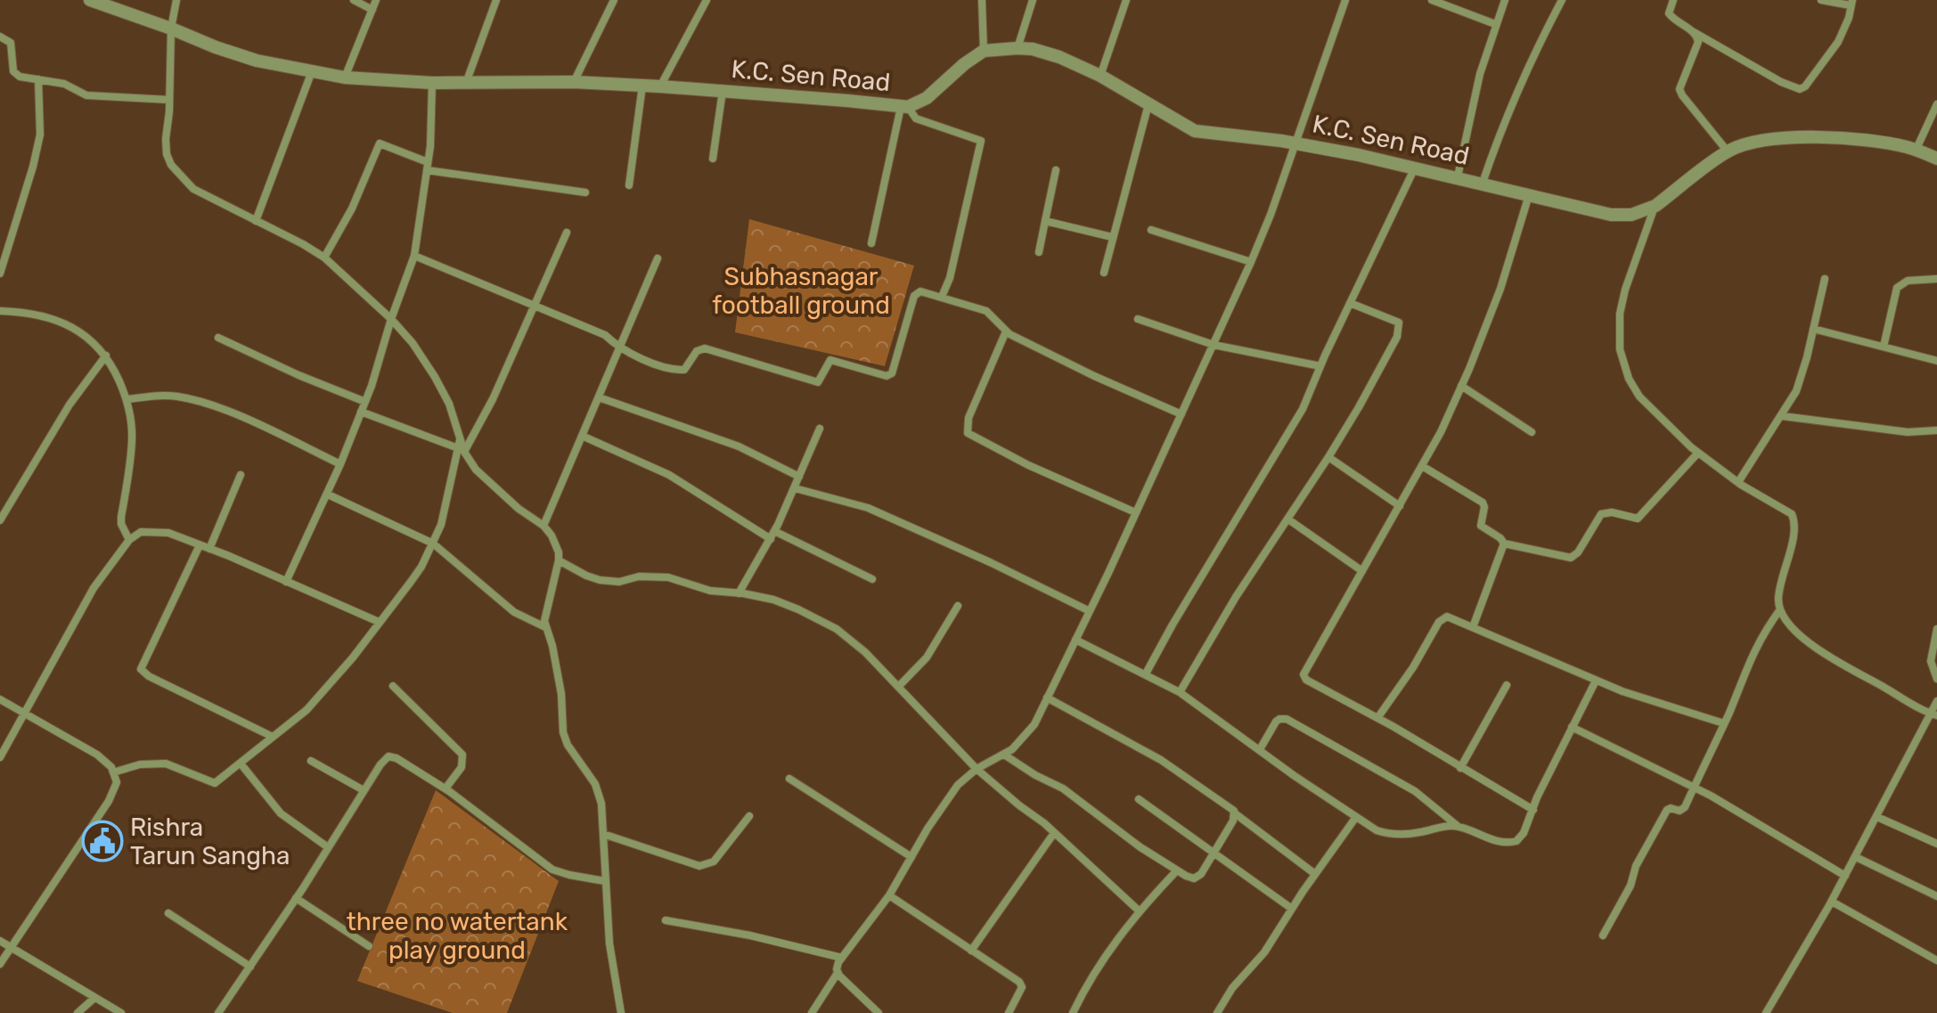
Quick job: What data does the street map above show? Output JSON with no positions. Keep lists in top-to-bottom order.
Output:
{
  "streets": {
    "street": ["K.C. Sen Road"]
  },
  "parks": ["Subhasnagar football ground", "three no watertank play ground"],
  "places": {
    "public building": ["Rishra Tarun Sangha"]
  }
}
